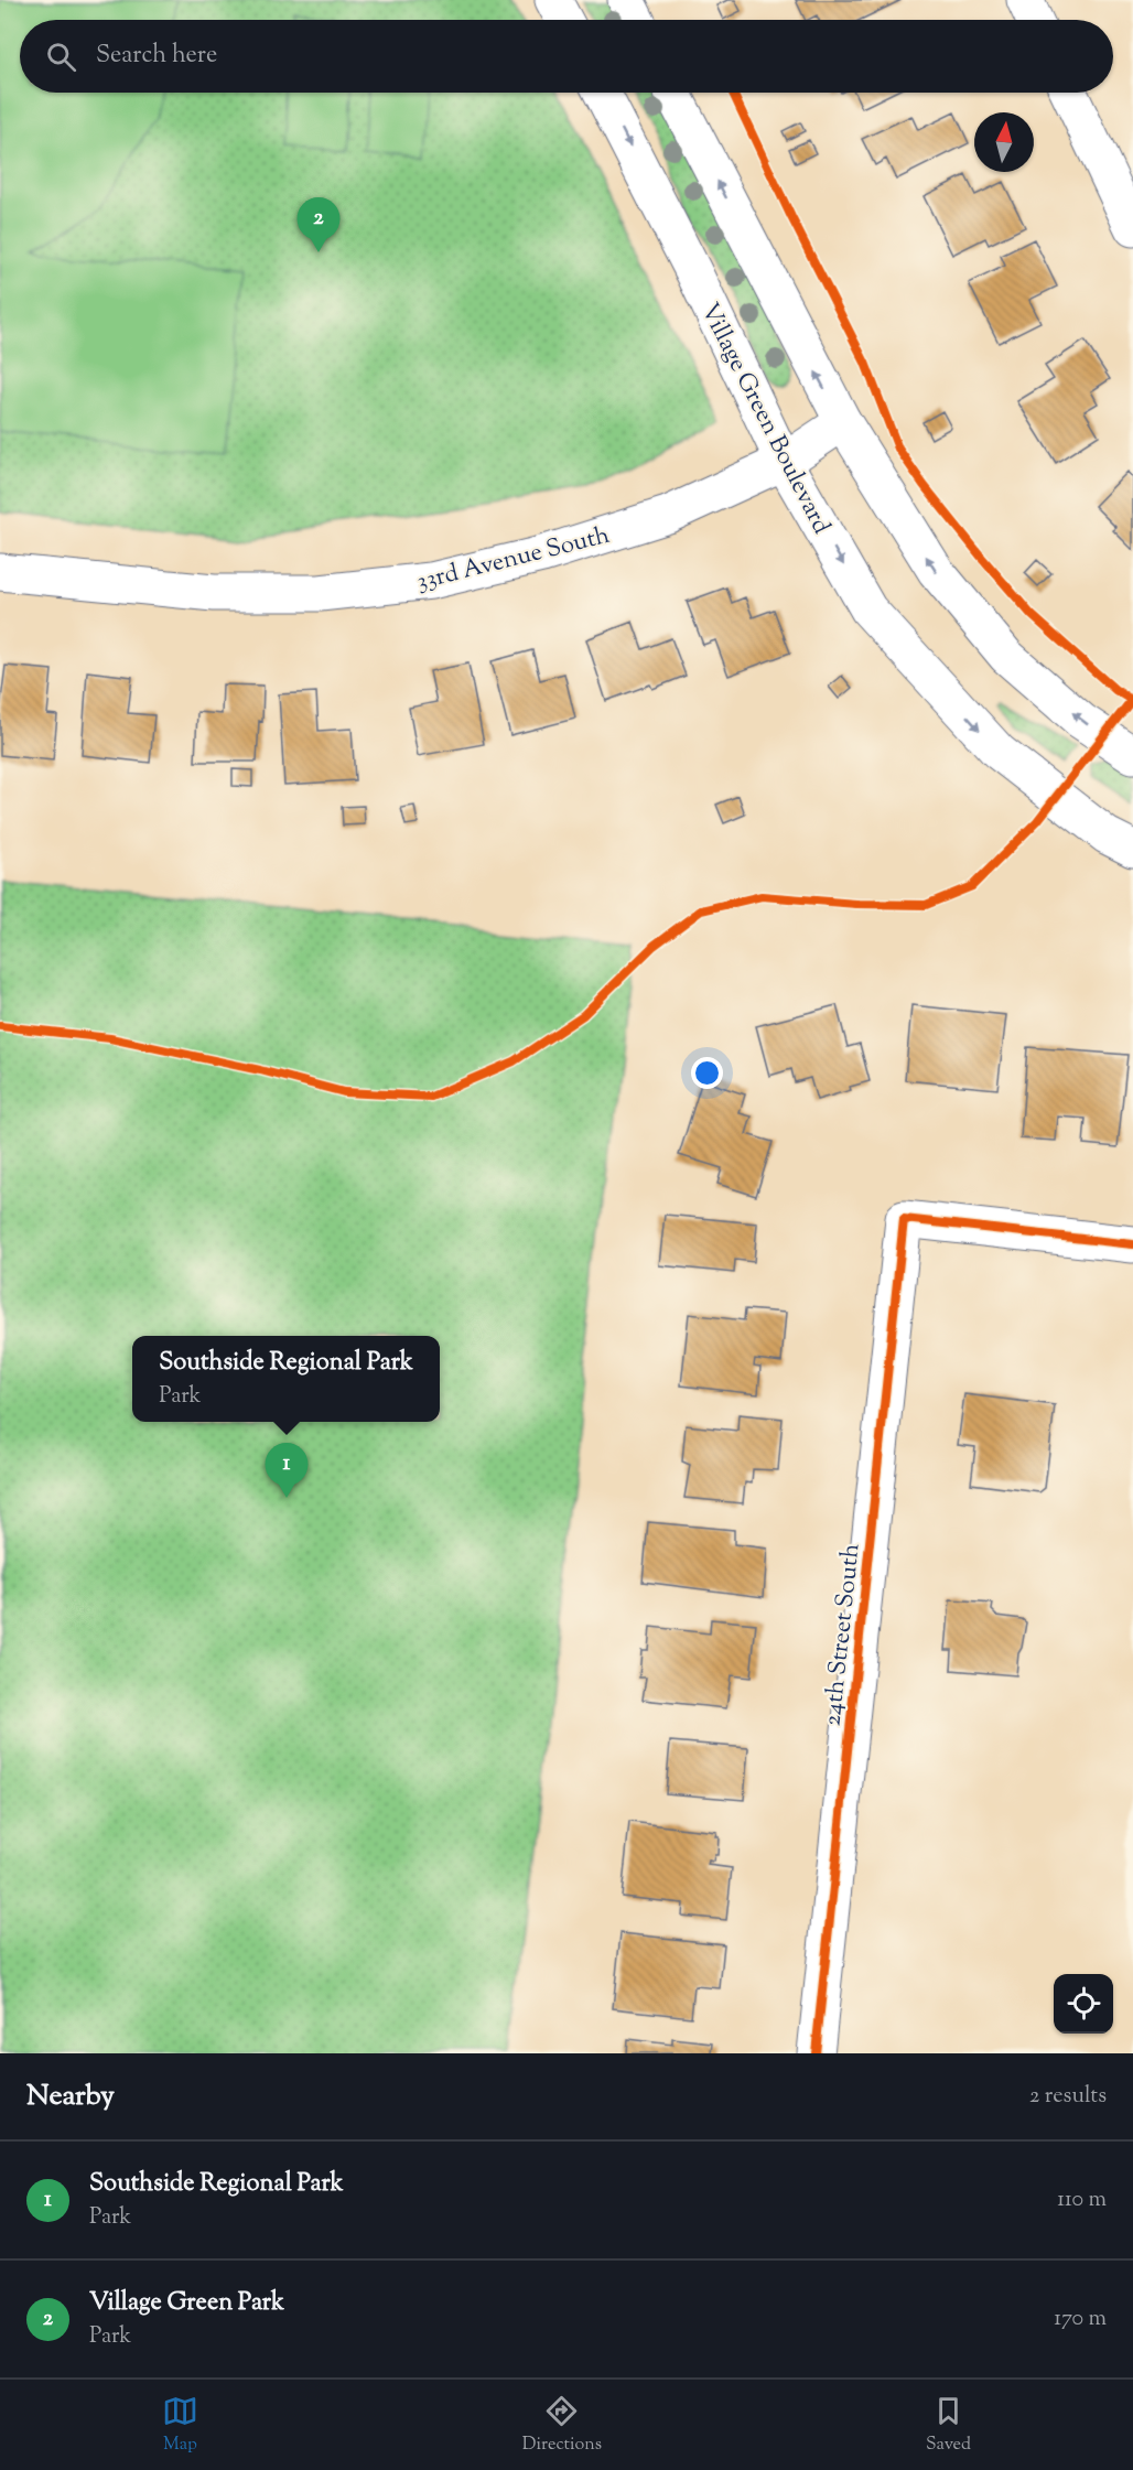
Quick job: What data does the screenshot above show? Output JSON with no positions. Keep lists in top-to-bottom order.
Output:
{
  "streets": {
    "street": ["Village Green Boulevard", "33rd Avenue South", "24th Street South"]
  },
  "crossings": [
    ["Village Green Boulevard", "33rd Avenue South"]
  ],
  "north": "top",
  "page": {
    "search": "Search here",
    "pins": ["2", "1"],
    "popup": ["Southside Regional Park", "Park"],
    "heading": ["Nearby", "2 results"],
    "list": [
      {
        "mark": "1",
        "name": "Southside Regional Park",
        "note": "Park",
        "value": "110 m"
      },
      {
        "mark": "2",
        "name": "Village Green Park",
        "note": "Park",
        "value": "170 m"
      }
    ],
    "nav": ["Map", "Directions", "Saved"]
  }
}
